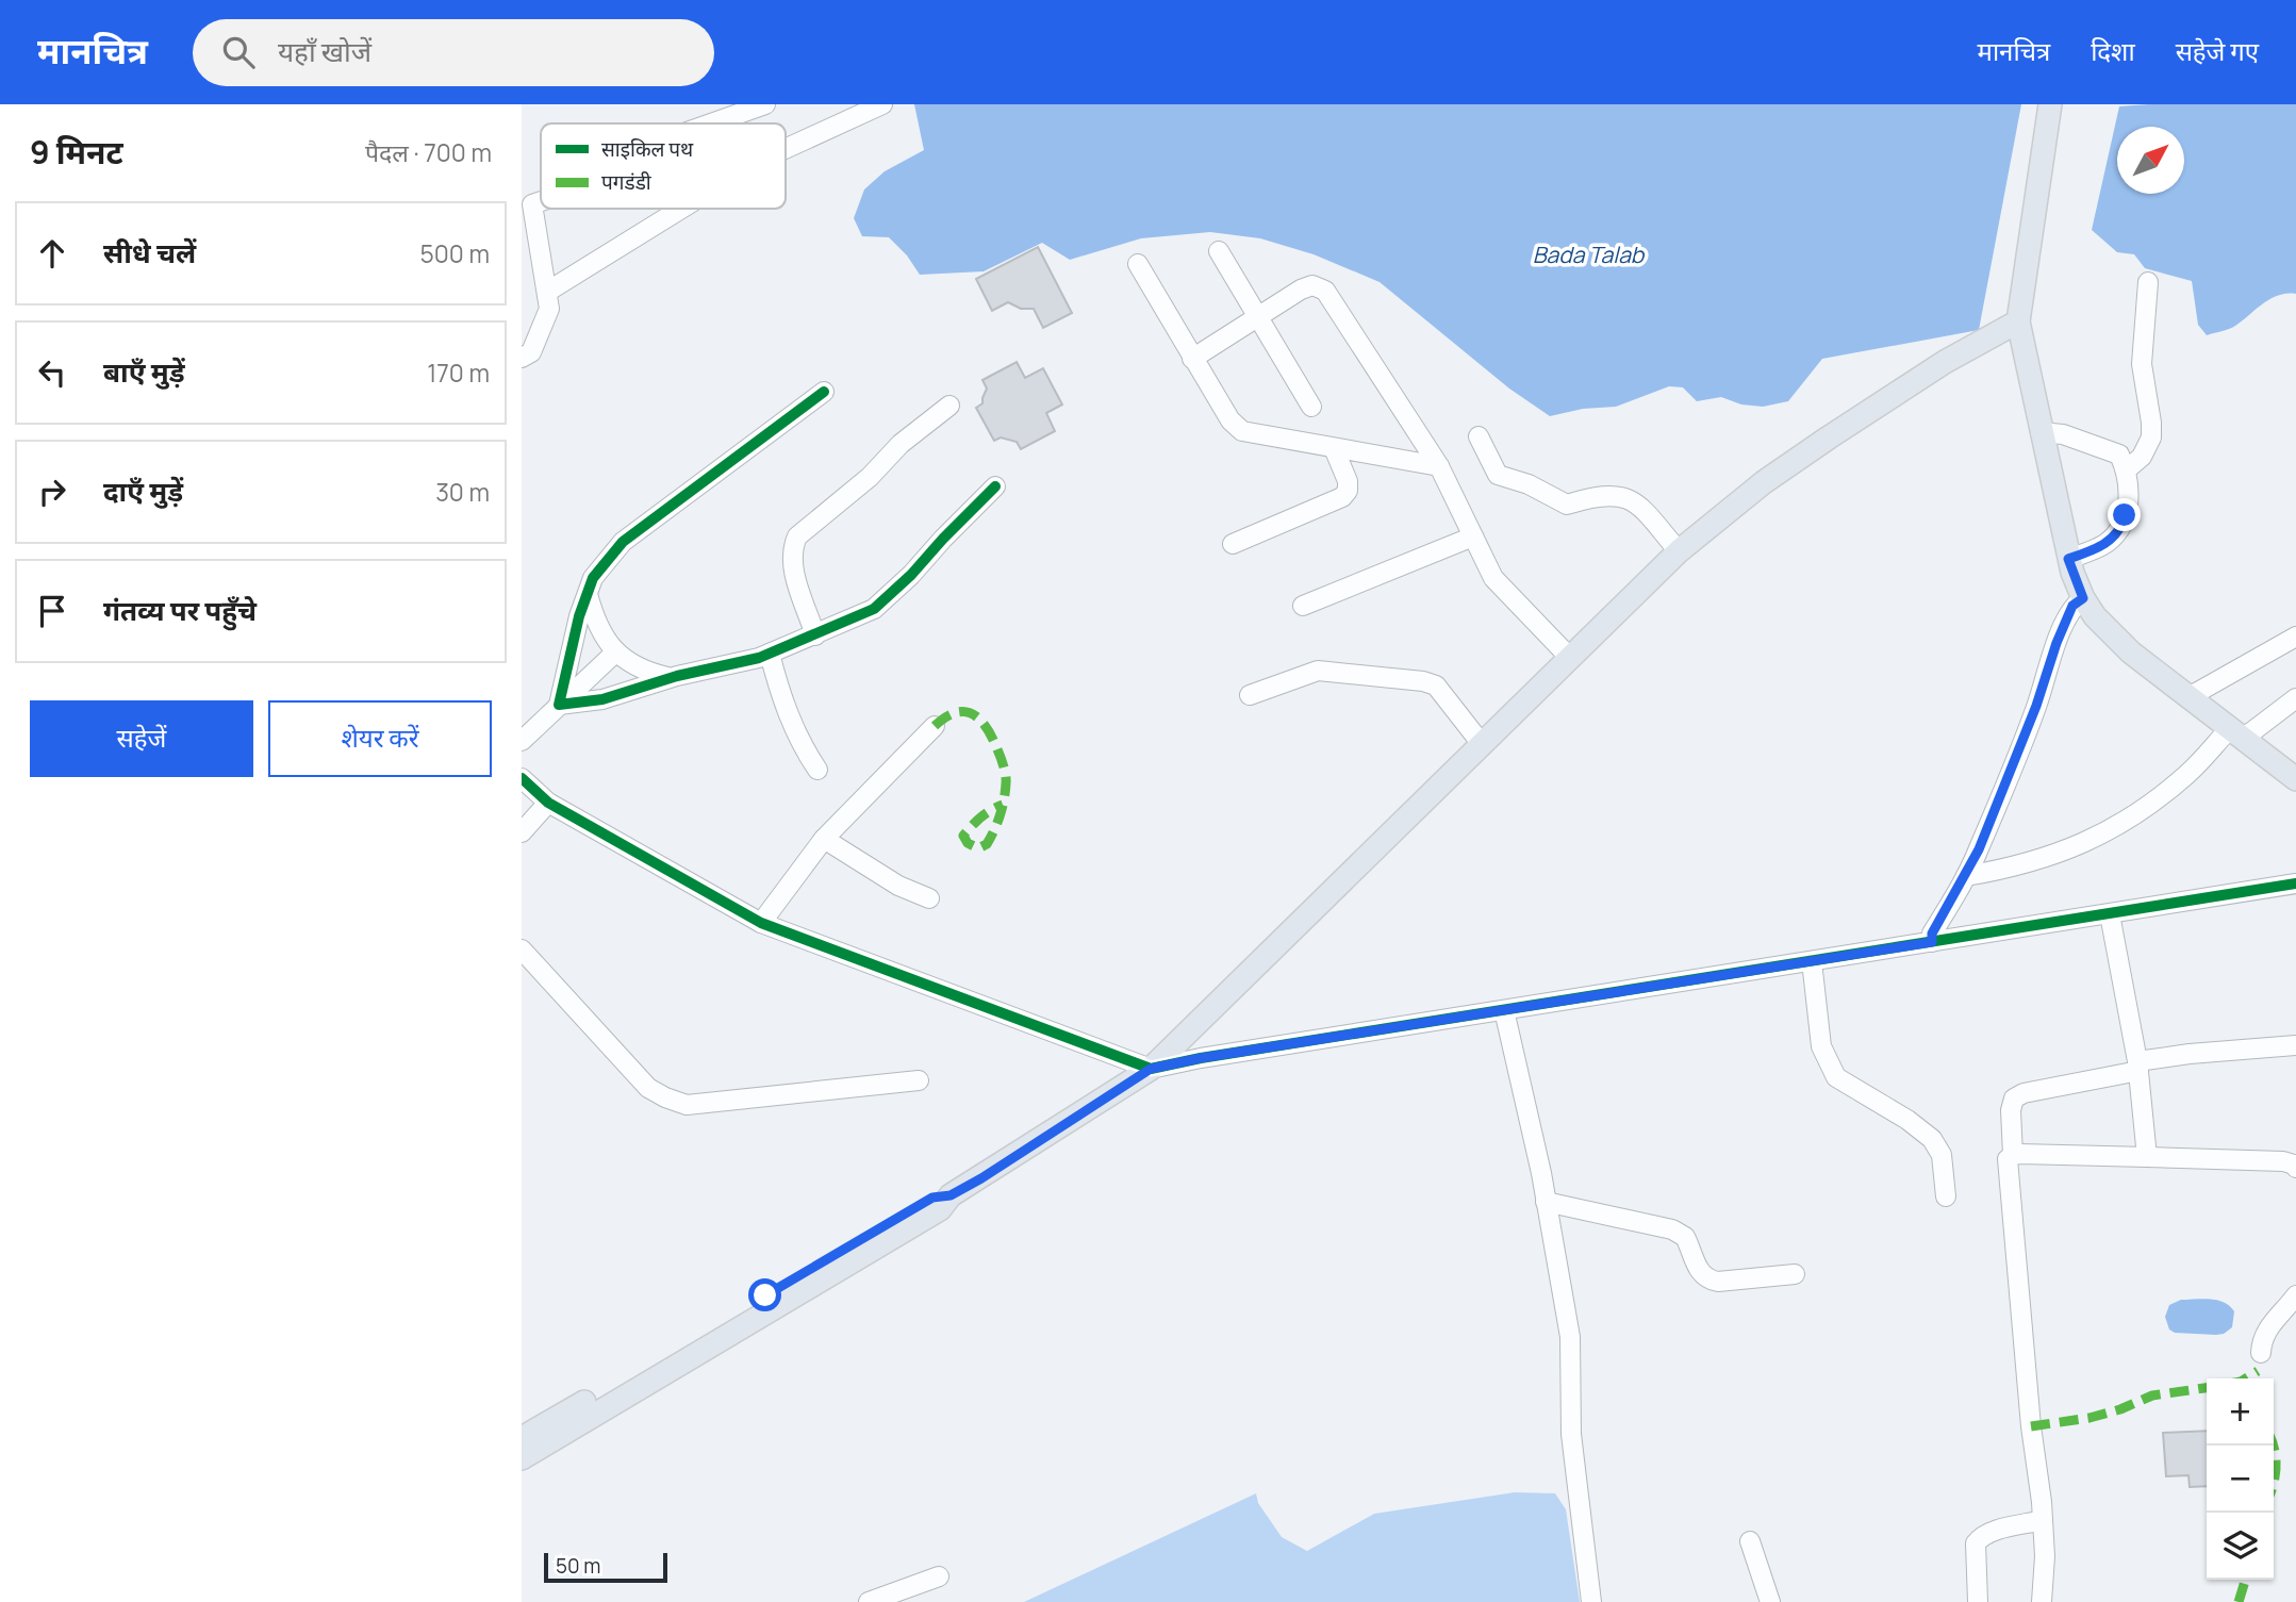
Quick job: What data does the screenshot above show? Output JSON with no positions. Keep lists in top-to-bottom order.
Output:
{
  "water": ["Bada Talab"],
  "legend": ["साइकिल पथ", "पगडंडी"],
  "scale_bar": "50 m",
  "north": "top right",
  "page": {
    "header": "मानचित्र",
    "search": "यहाँ खोजें",
    "nav": ["मानचित्र", "दिशा", "सहेजे गए"],
    "heading": ["9 मिनट", "पैदल · 700 m"],
    "list": [
      ["सीधे चलें", "500 m"],
      ["बाएँ मुड़ें", "170 m"],
      ["दाएँ मुड़ें", "30 m"],
      "गंतव्य पर पहुँचे"
    ],
    "buttons": ["सहेजें", "शेयर करें"],
    "map_buttons": ["+", "−"],
    "scale": "50 m"
  }
}
